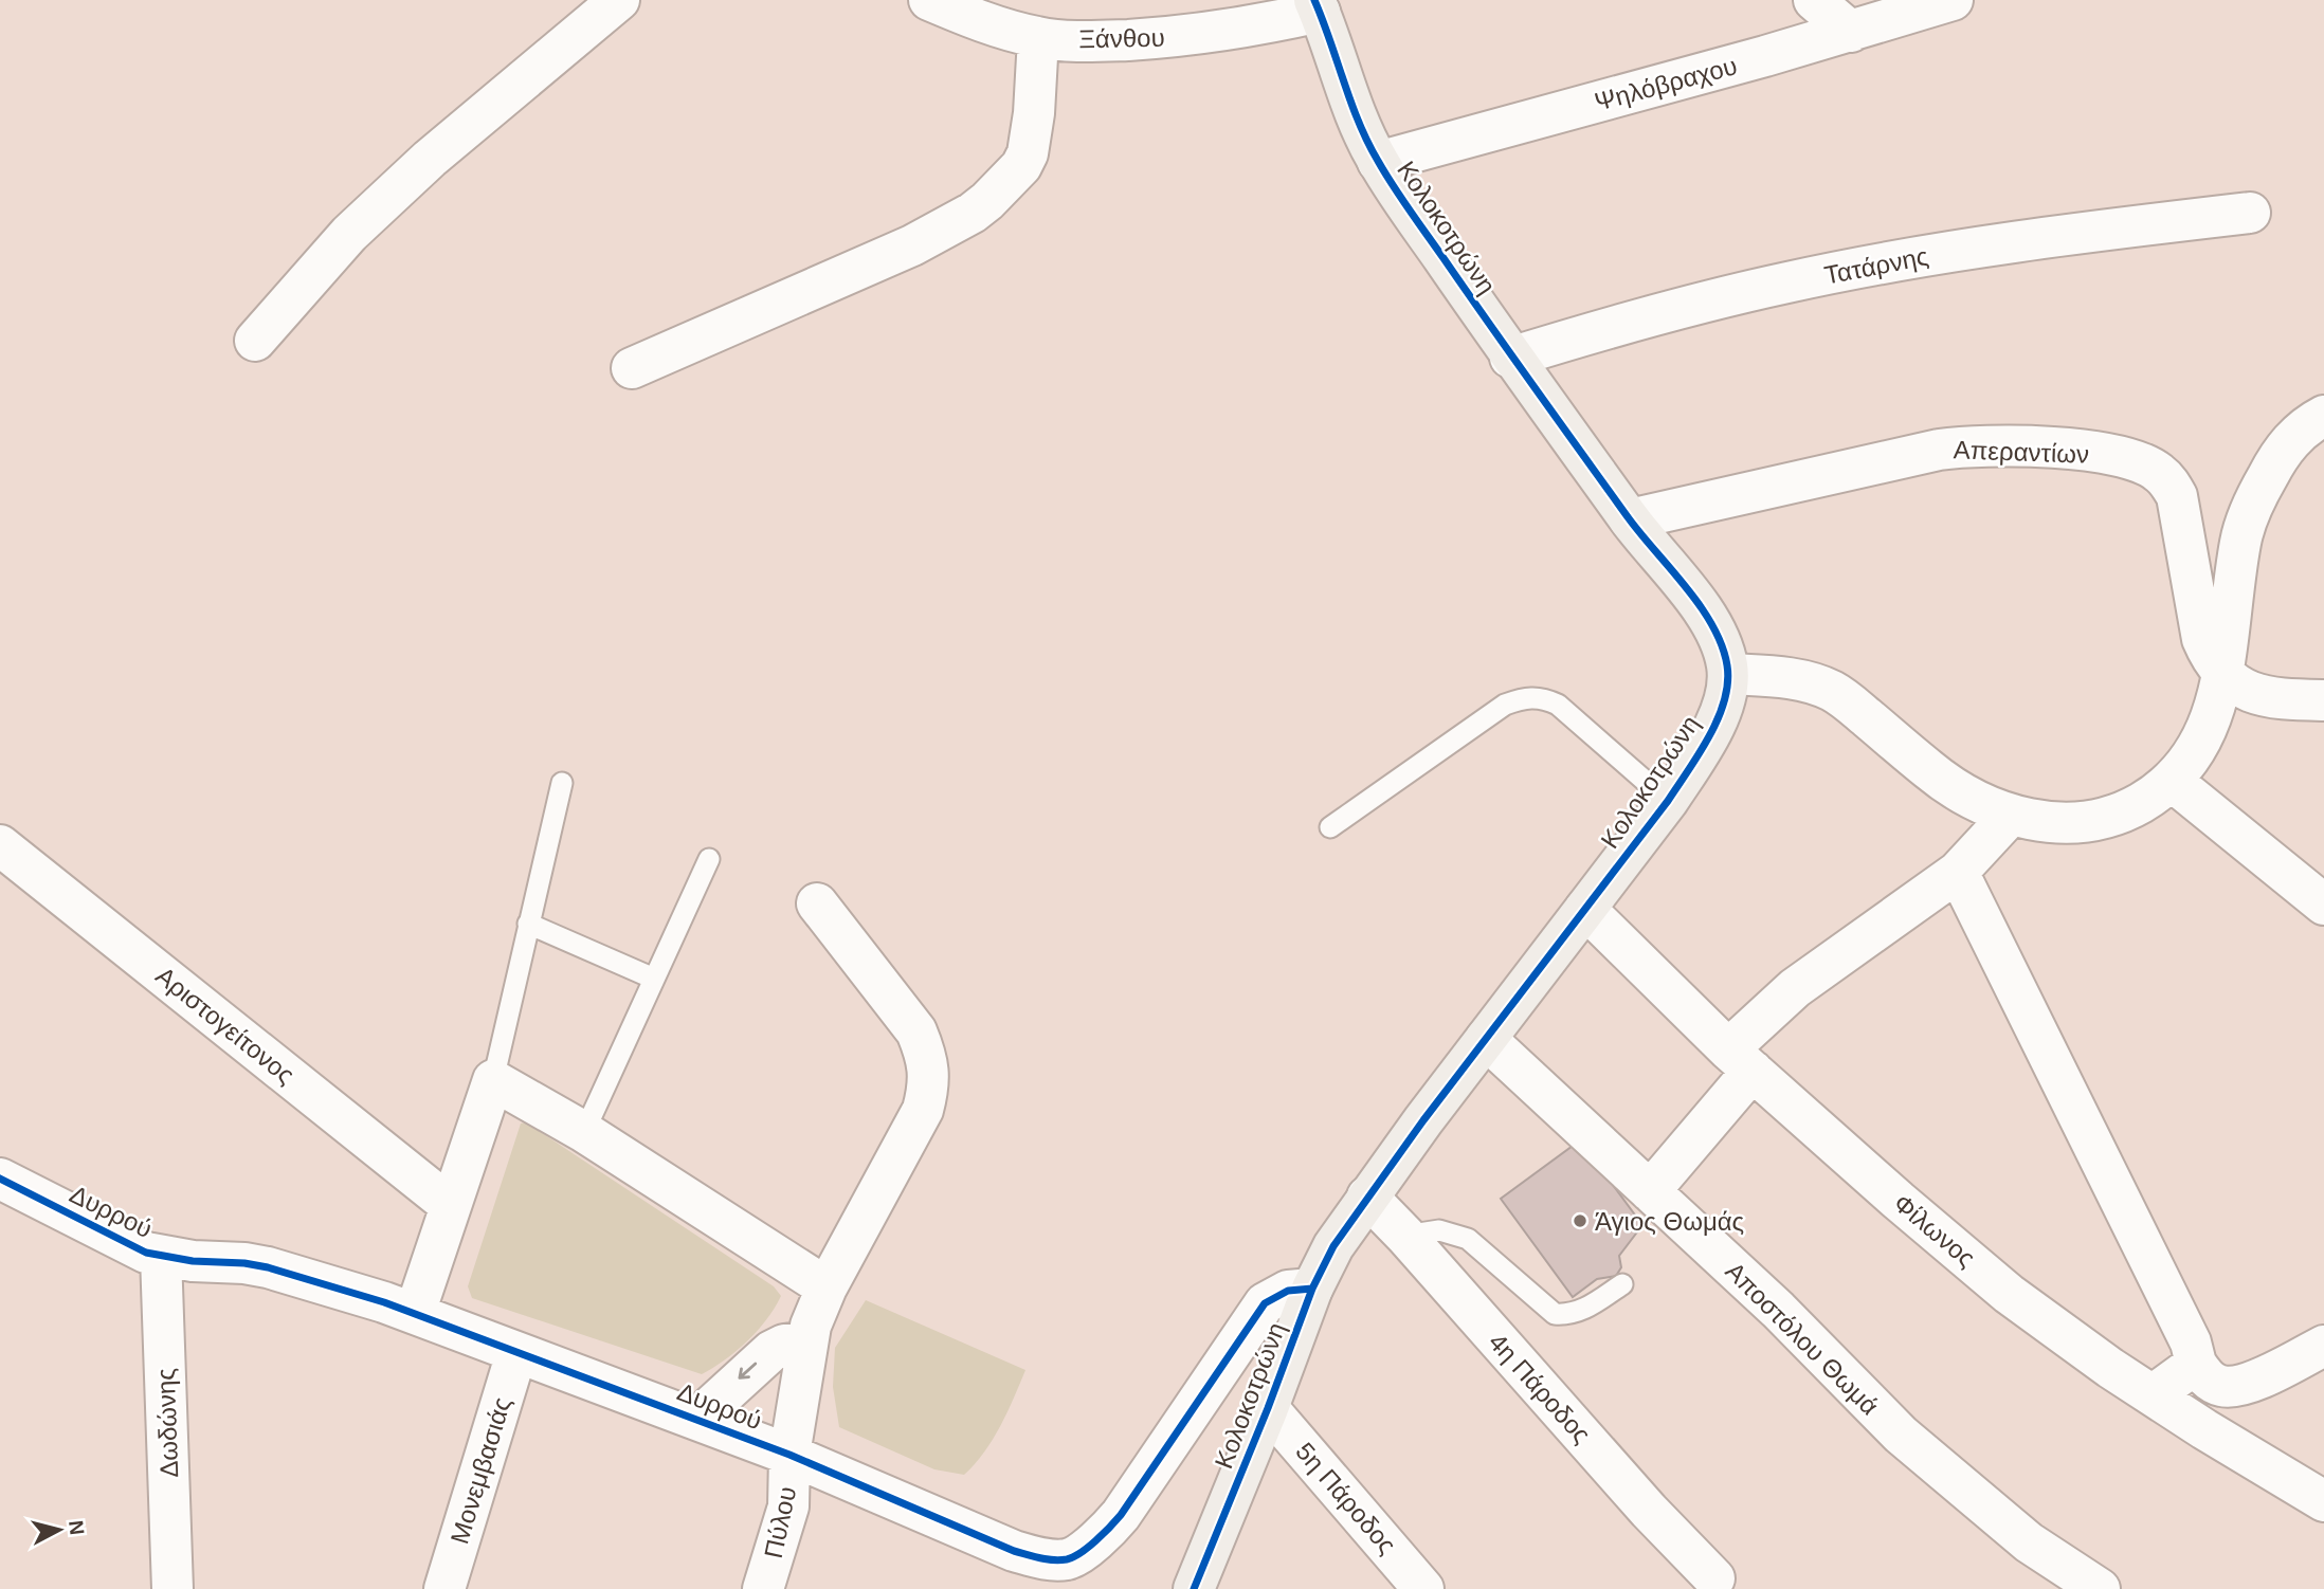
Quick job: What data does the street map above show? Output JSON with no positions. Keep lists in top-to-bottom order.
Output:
{
  "streets": {
    "street": [
      "Ξάνθου",
      "Ψηλόβραχου",
      "Κολοκοτρώνη",
      "Τατάρνης",
      "Απεραντίων",
      "Αριστογείτονος",
      "Δυρρού",
      "Φίλωνος",
      "Αποστόλου Θωμά",
      "4η Πάροδος",
      "Δωδώνης",
      "Μονεμβασιάς",
      "5η Πάροδος",
      "Πύλου"
    ]
  },
  "crossings": [
    ["Ξάνθου", "Κολοκοτρώνη"],
    ["Ψηλόβραχου", "Κολοκοτρώνη"],
    ["Κολοκοτρώνη", "Τατάρνης"],
    ["Κολοκοτρώνη", "Απεραντίων"],
    ["Κολοκοτρώνη", "Δυρρού"],
    ["Κολοκοτρώνη", "Φίλωνος"],
    ["Κολοκοτρώνη", "Αποστόλου Θωμά"],
    ["Κολοκοτρώνη", "4η Πάροδος"],
    ["Κολοκοτρώνη", "5η Πάροδος"],
    ["Δυρρού", "Δωδώνης"],
    ["Δυρρού", "Μονεμβασιάς"],
    ["Δυρρού", "Πύλου"]
  ],
  "places": ["Άγιος Θωμάς"],
  "north": "right"
}
